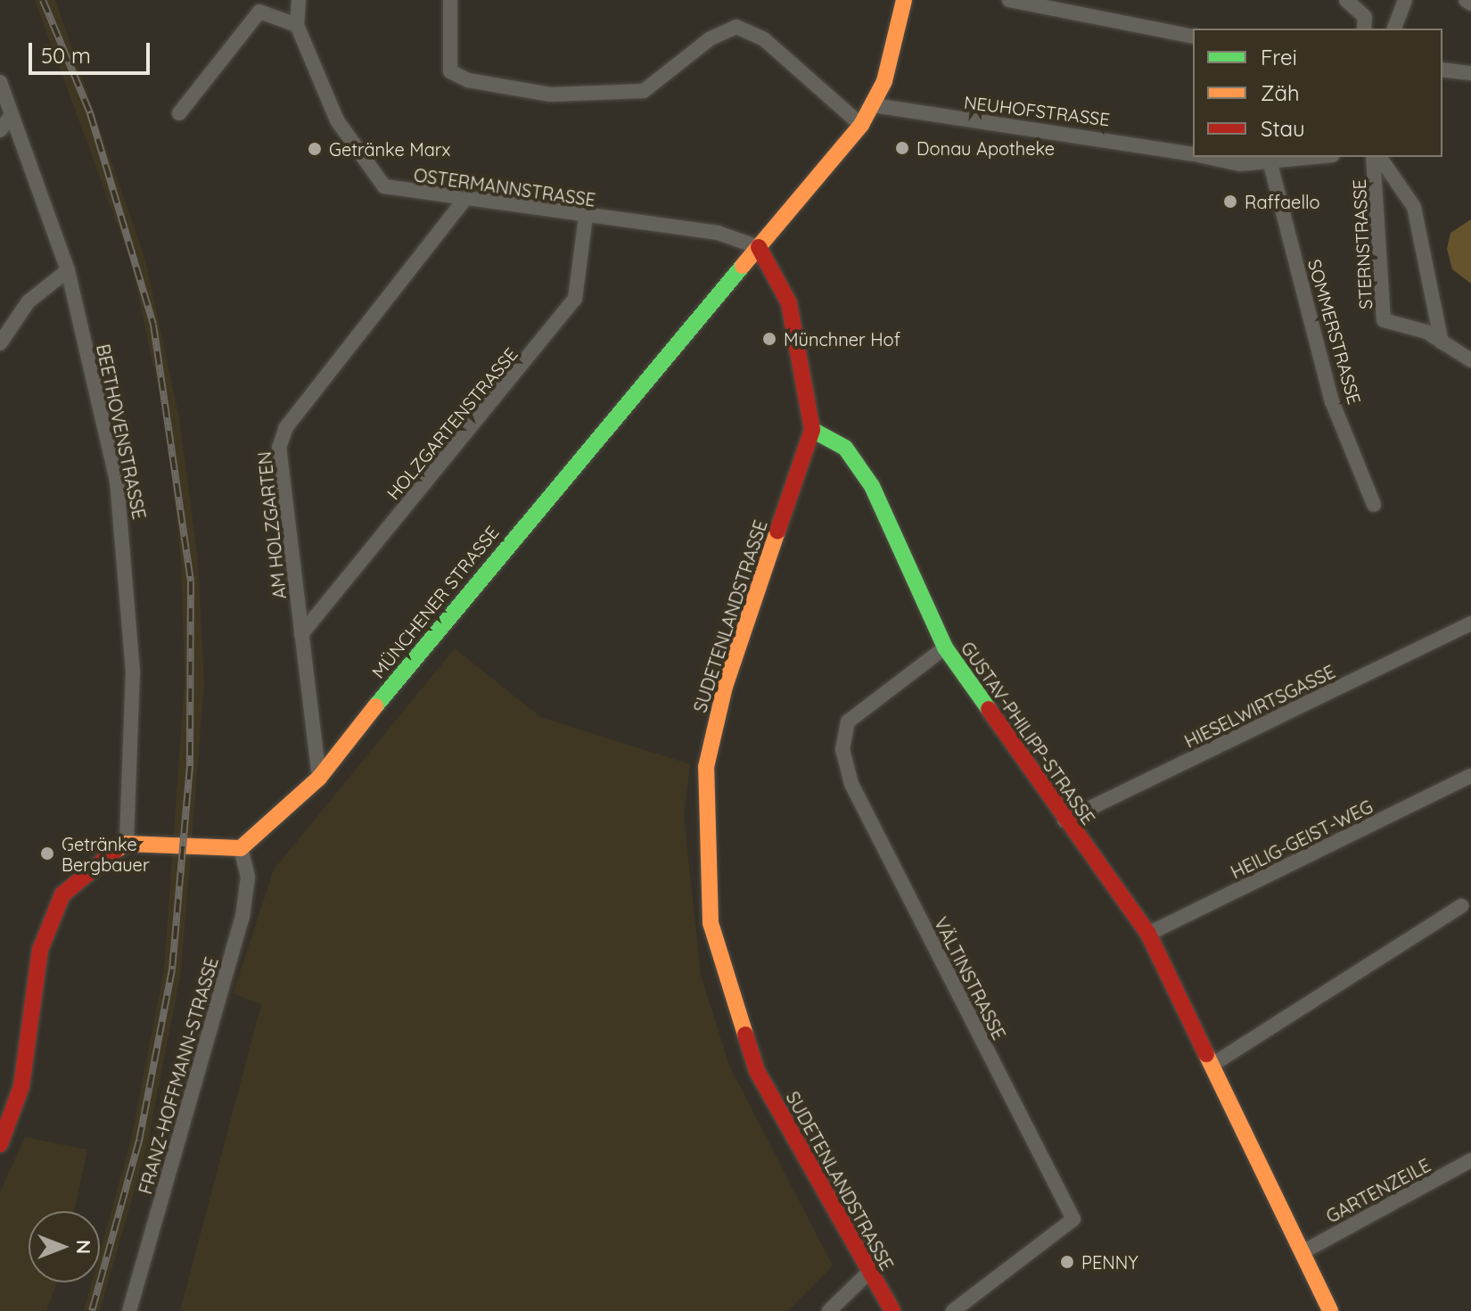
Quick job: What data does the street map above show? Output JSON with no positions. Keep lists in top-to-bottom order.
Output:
{
  "streets": {
    "street": [
      "NEUHOFSTRASSE",
      "OSTERMANNSTRASSE",
      "STERNSTRASSE",
      "SOMMERSTRASSE",
      "HOLZGARTENSTRASSE",
      "BEETHOVENSTRASSE",
      "AM HOLZGARTEN",
      "MÜNCHENER STRASSE",
      "SUDETENLANDSTRASSE",
      "HIESELWIRTSGASSE",
      "GUSTAV-PHILIPP-STRASSE",
      "HEILIG-GEIST-WEG",
      "VÄLTINSTRASSE",
      "FRANZ-HOFFMANN-STRASSE",
      "GARTENZEILE"
    ]
  },
  "crossings": [
    ["NEUHOFSTRASSE", "SOMMERSTRASSE"],
    ["NEUHOFSTRASSE", "MÜNCHENER STRASSE"],
    ["OSTERMANNSTRASSE", "HOLZGARTENSTRASSE"],
    ["OSTERMANNSTRASSE", "AM HOLZGARTEN"],
    ["OSTERMANNSTRASSE", "MÜNCHENER STRASSE"],
    ["OSTERMANNSTRASSE", "SUDETENLANDSTRASSE"],
    ["HOLZGARTENSTRASSE", "AM HOLZGARTEN"],
    ["AM HOLZGARTEN", "MÜNCHENER STRASSE"],
    ["MÜNCHENER STRASSE", "SUDETENLANDSTRASSE"],
    ["MÜNCHENER STRASSE", "FRANZ-HOFFMANN-STRASSE"],
    ["SUDETENLANDSTRASSE", "GUSTAV-PHILIPP-STRASSE"],
    ["HIESELWIRTSGASSE", "GUSTAV-PHILIPP-STRASSE"],
    ["GUSTAV-PHILIPP-STRASSE", "HEILIG-GEIST-WEG"],
    ["GUSTAV-PHILIPP-STRASSE", "VÄLTINSTRASSE"],
    ["GUSTAV-PHILIPP-STRASSE", "GARTENZEILE"]
  ],
  "places": [
    "Donau Apotheke",
    "Getränke Marx",
    "Raffaello",
    "Münchner Hof",
    "Getränke Bergbauer",
    "PENNY"
  ],
  "legend": ["Frei", "Zäh", "Stau"],
  "scale_bar": "50 m",
  "north": "right"
}
